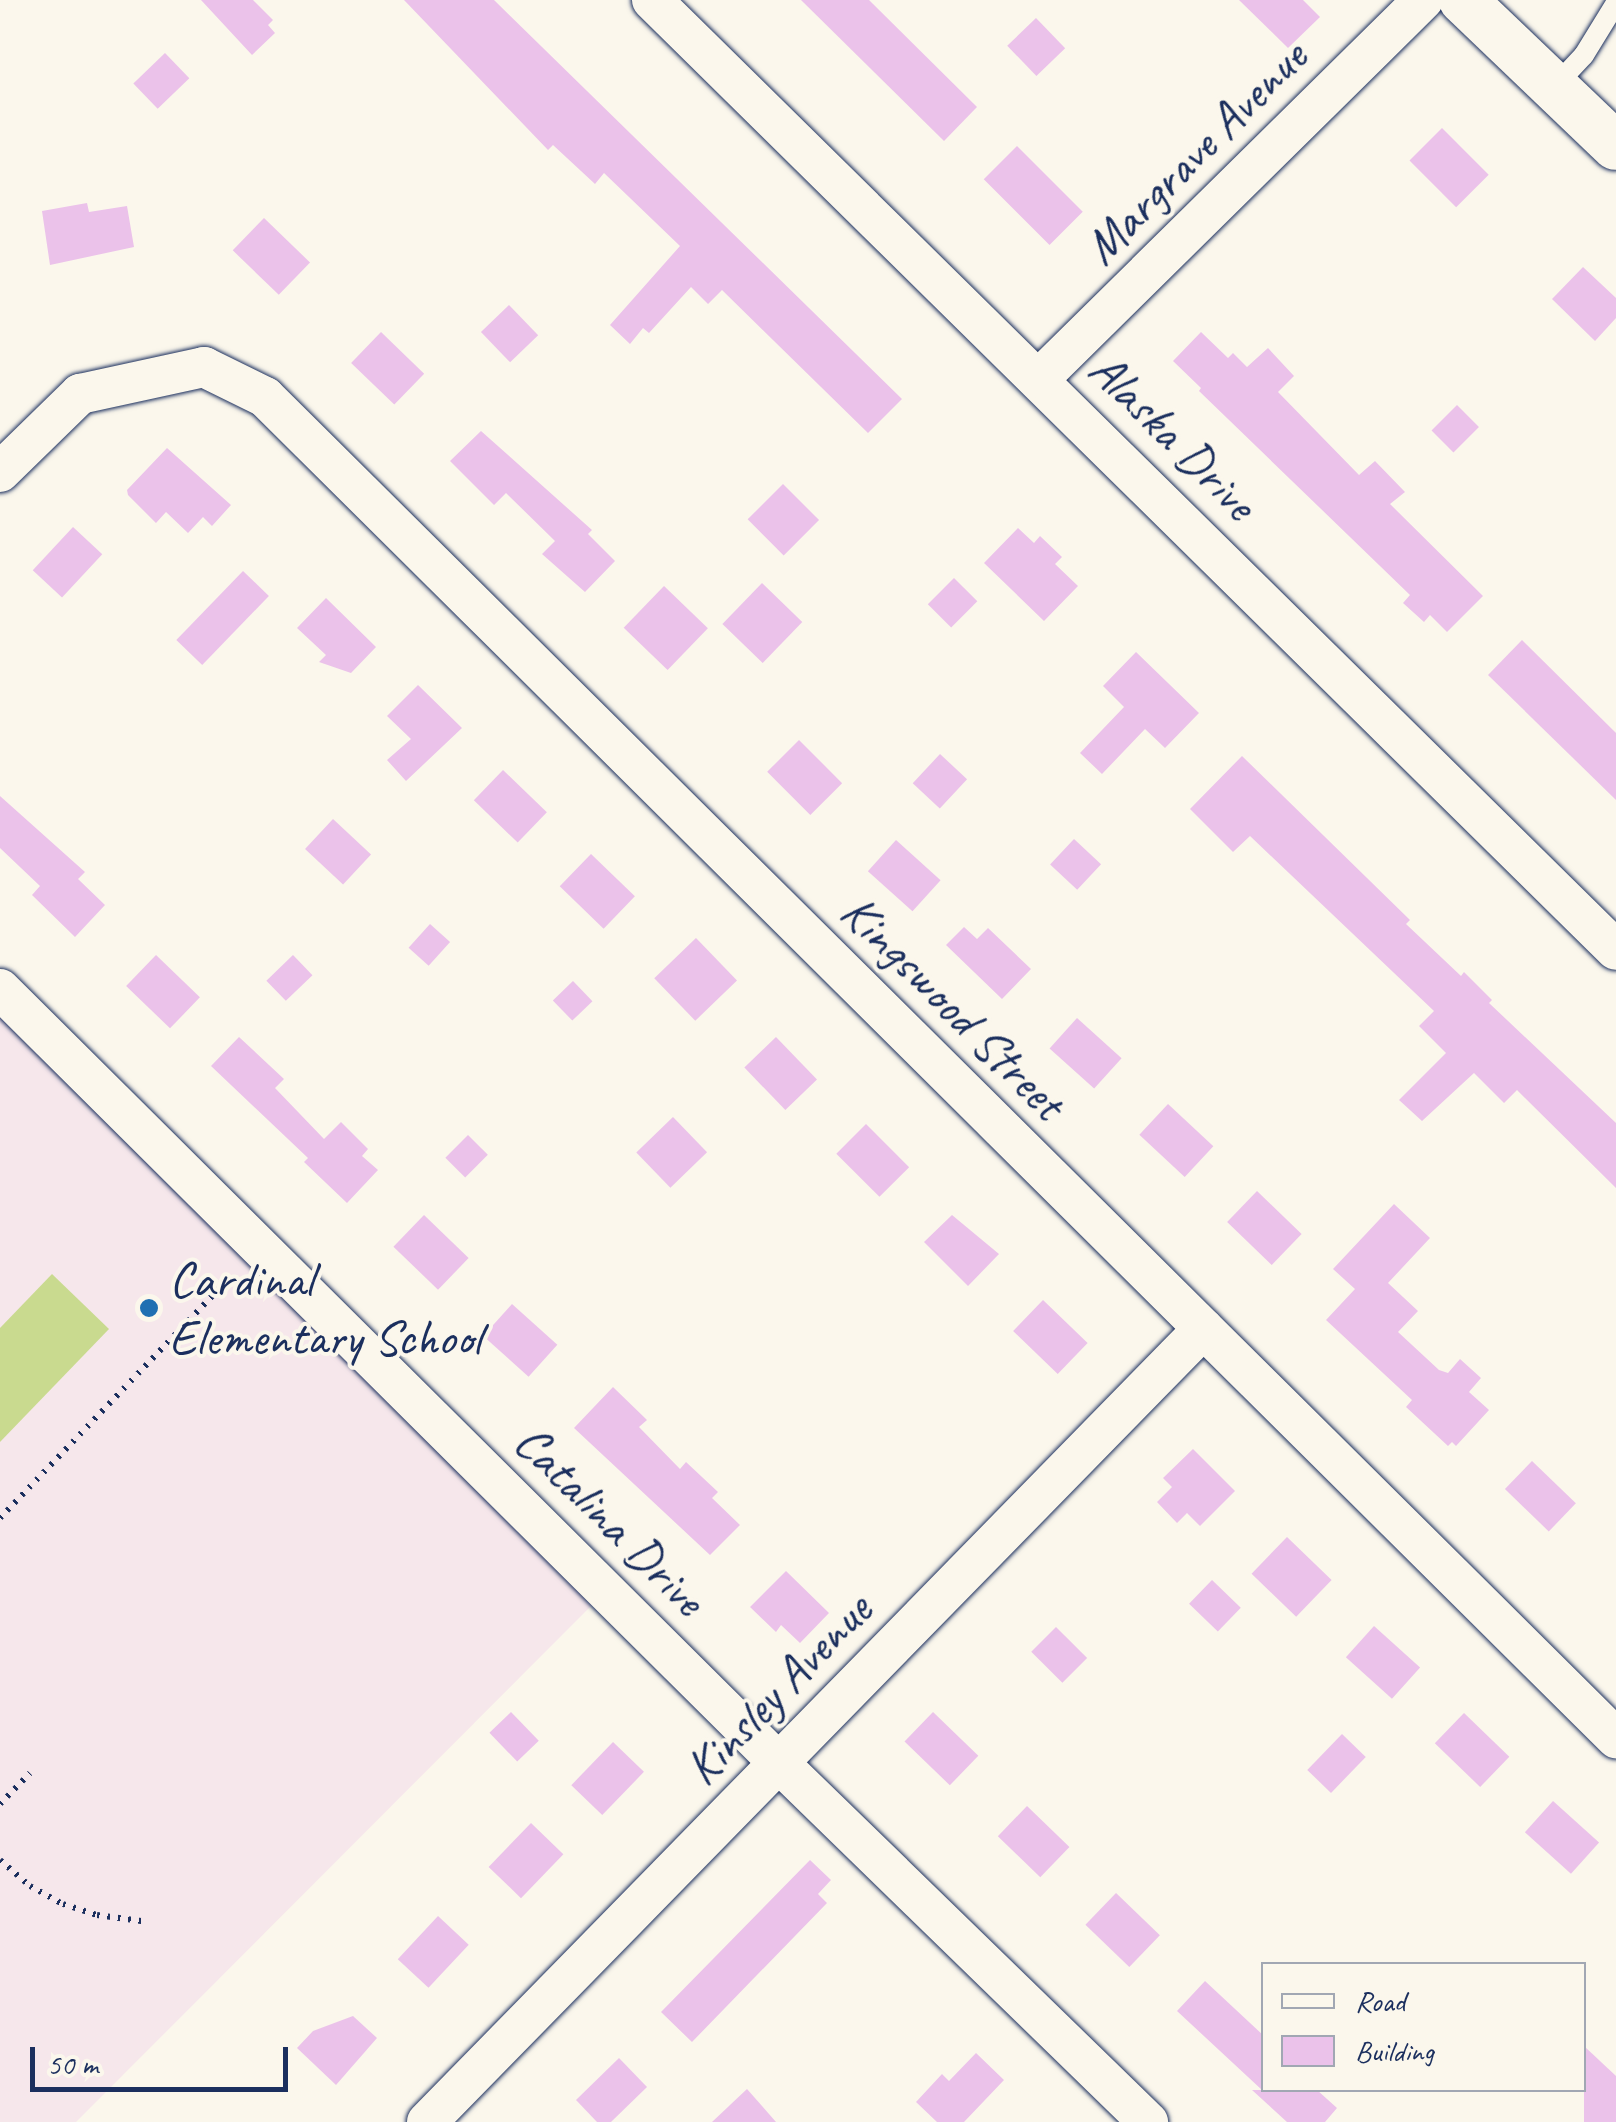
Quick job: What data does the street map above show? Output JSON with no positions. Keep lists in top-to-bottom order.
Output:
{
  "streets": {
    "street": [
      "Margrave Avenue",
      "Alaska Drive",
      "Kingswood Street",
      "Catalina Drive",
      "Kinsley Avenue"
    ]
  },
  "crossings": [
    ["Margrave Avenue", "Alaska Drive"],
    ["Kingswood Street", "Kinsley Avenue"],
    ["Catalina Drive", "Kinsley Avenue"]
  ],
  "places": ["Cardinal Elementary School"],
  "legend": ["Road", "Building"],
  "scale_bar": "50 m"
}
